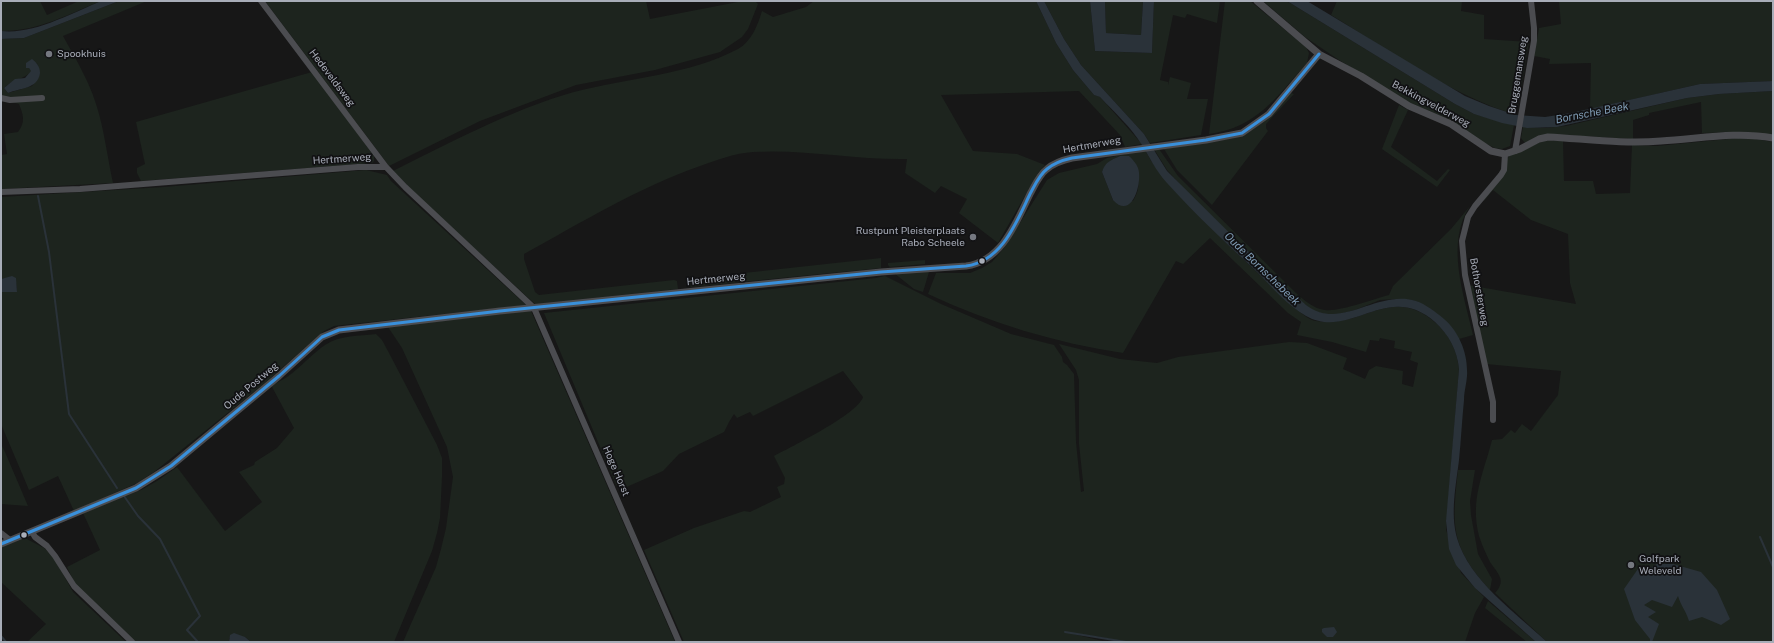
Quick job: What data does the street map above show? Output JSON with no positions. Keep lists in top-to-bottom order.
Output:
{
  "streets": {
    "street": [
      "Bruggemansweg",
      "Hedeveldsweg",
      "Bekkingvelderweg",
      "Hertmerweg",
      "Bothorsterweg",
      "Oude Postweg",
      "Hoge Horst"
    ]
  },
  "crossings": [
    ["Hedeveldsweg", "Hertmerweg"],
    ["Bekkingvelderweg", "Hertmerweg"],
    ["Bekkingvelderweg", "Bothorsterweg"],
    ["Hertmerweg", "Oude Postweg"],
    ["Hertmerweg", "Hoge Horst"],
    ["Oude Postweg", "Hoge Horst"]
  ],
  "water": ["Bornsche Beek", "Oude Bornschebeek"],
  "places": ["Spookhuis", "Rustpunt Pleisterplaats Rabo Scheele", "Golfpark Weleveld"]
}
